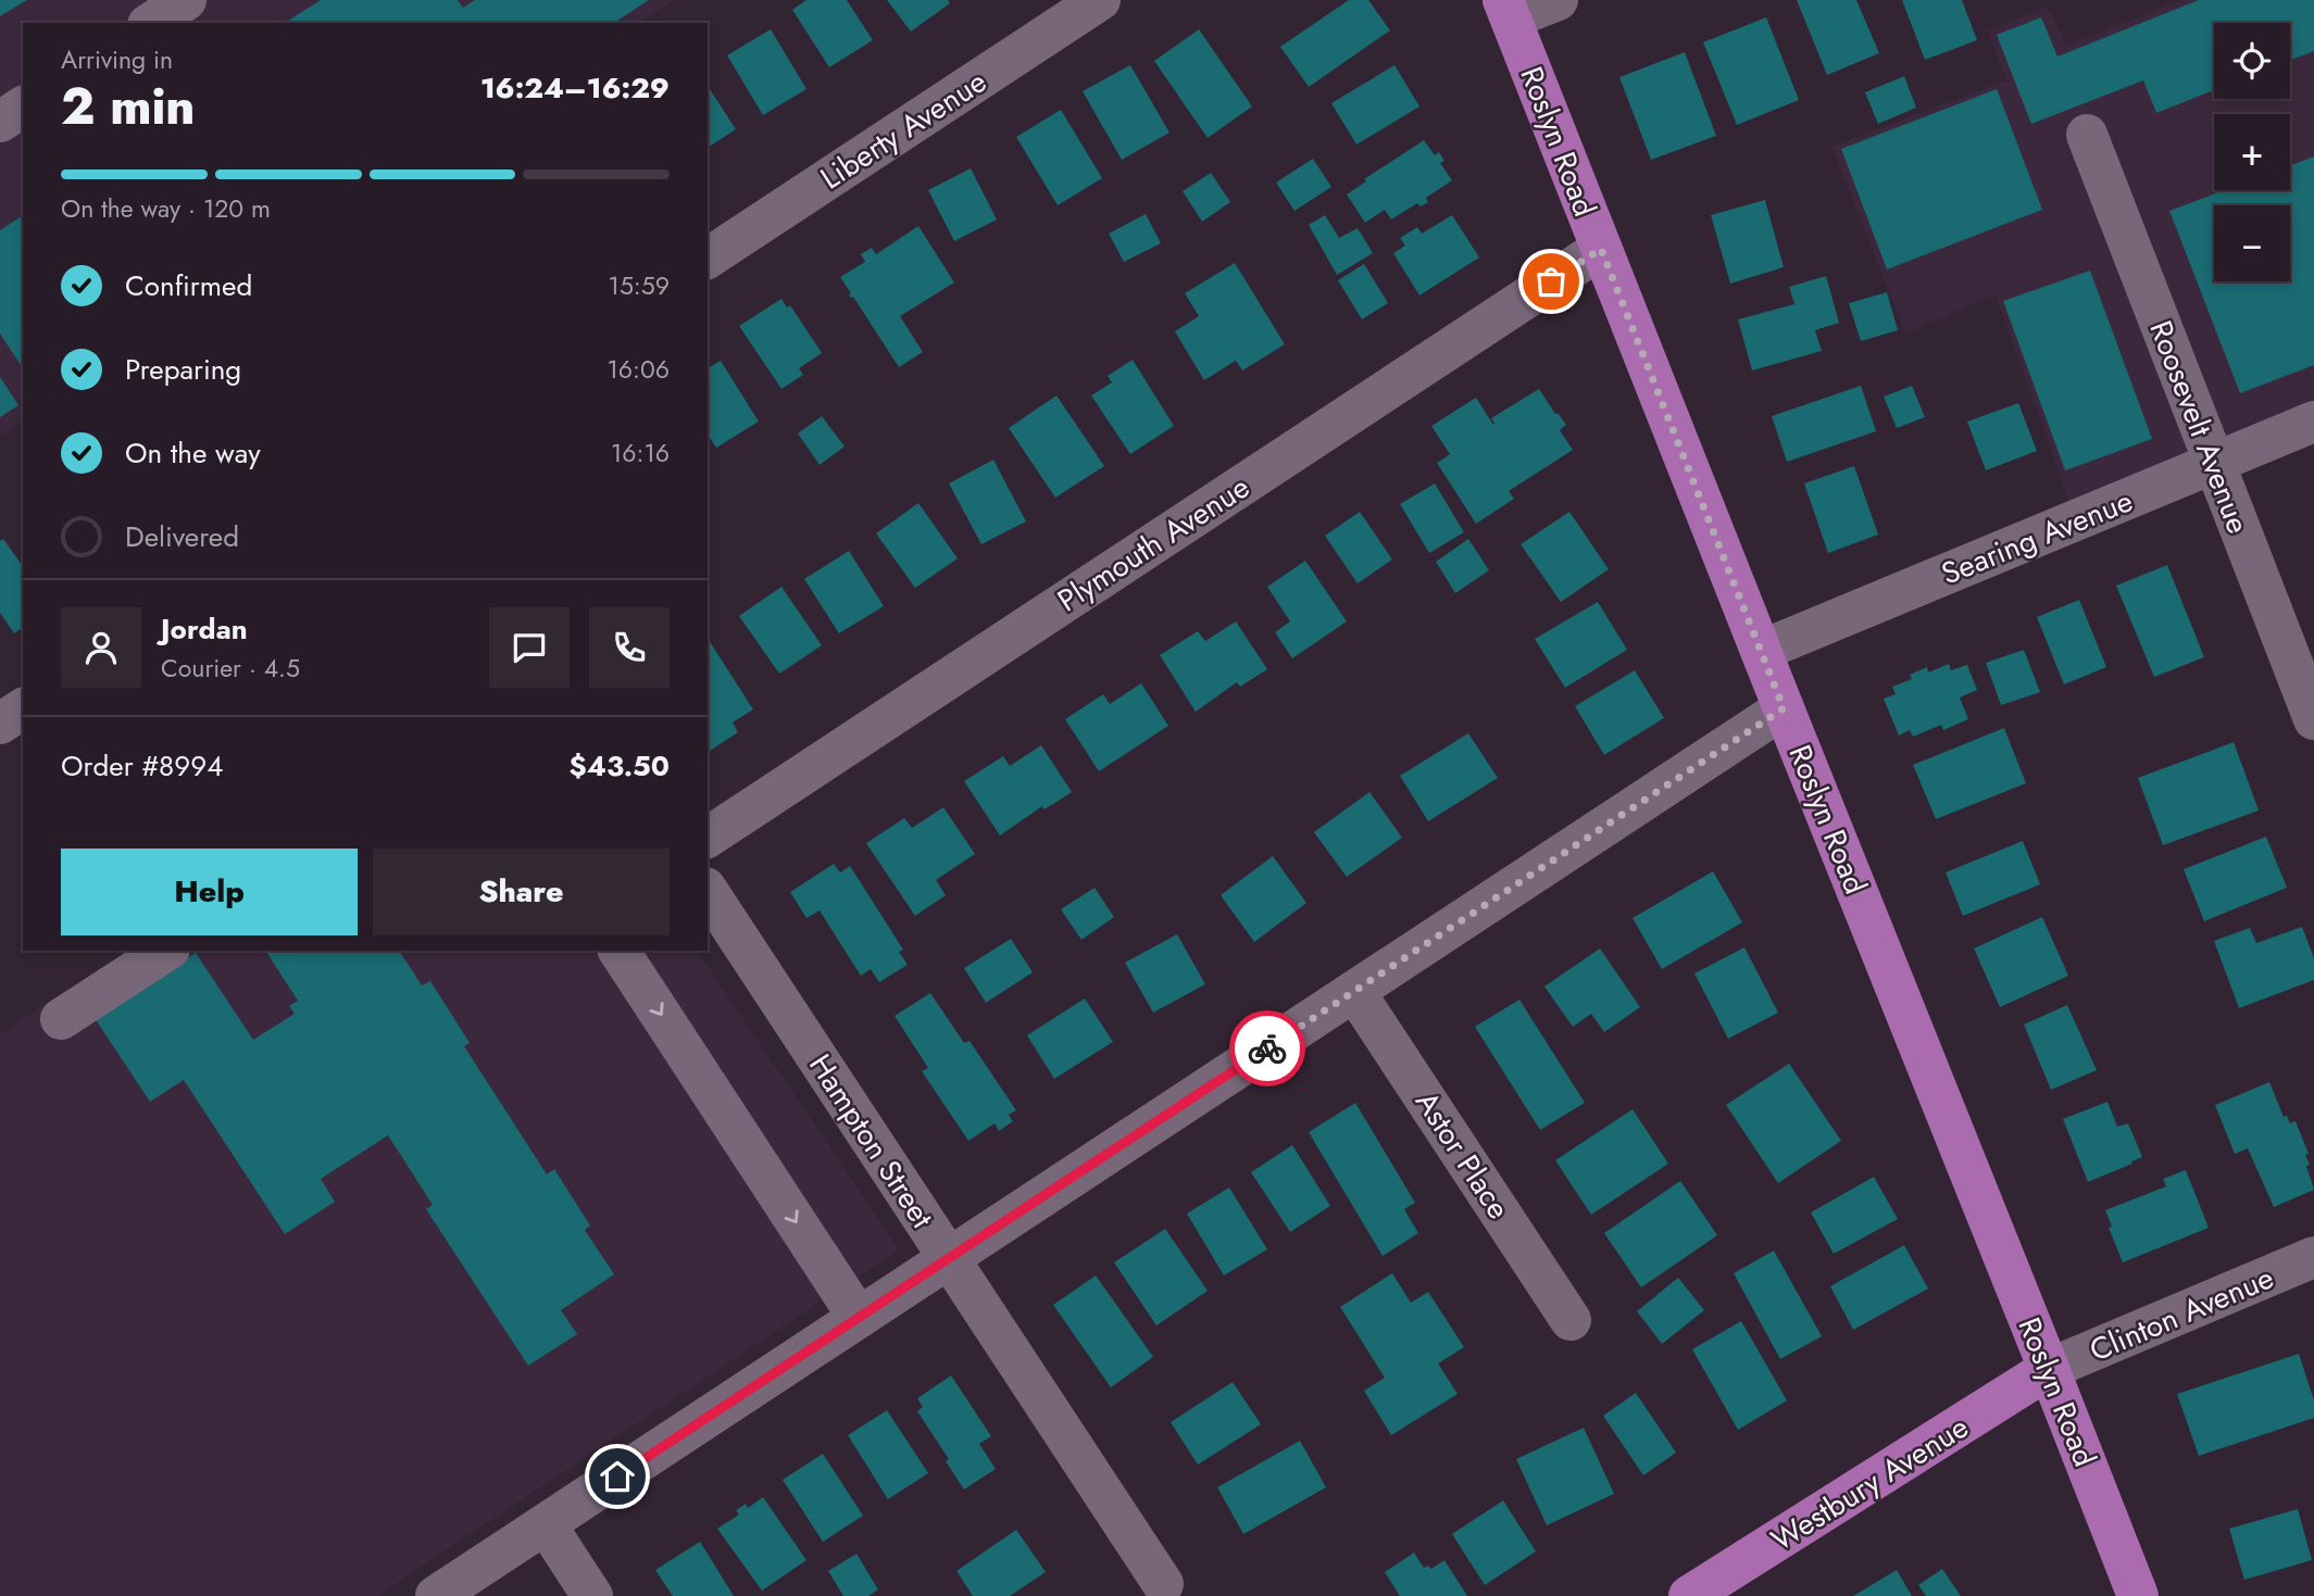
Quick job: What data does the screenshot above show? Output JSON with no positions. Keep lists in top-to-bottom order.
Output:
{
  "streets": {
    "main road": ["Roslyn Road", "Westbury Avenue"],
    "street": [
      "Liberty Avenue",
      "Roosevelt Avenue",
      "Searing Avenue",
      "Plymouth Avenue",
      "Hampton Street",
      "Astor Place",
      "Clinton Avenue"
    ]
  },
  "crossings": [
    ["Roslyn Road", "Searing Avenue"],
    ["Roslyn Road", "Plymouth Avenue"],
    ["Roslyn Road", "Clinton Avenue"],
    ["Roslyn Road", "Westbury Avenue"],
    ["Roosevelt Avenue", "Searing Avenue"],
    ["Clinton Avenue", "Westbury Avenue"]
  ],
  "page": {
    "map_buttons": ["+", "−"],
    "heading": ["2 min", "Arriving in", "16:24–16:29"],
    "panel": [
      "Jordan",
      "Courier · 4.5",
      "Order #8994",
      "$43.50"
    ],
    "bar": "On the way · 120 m",
    "list": [
      ["Confirmed", "15:59"],
      ["Preparing", "16:06"],
      ["On the way", "16:16"],
      "Delivered"
    ],
    "buttons": ["Help", "Share"]
  }
}
